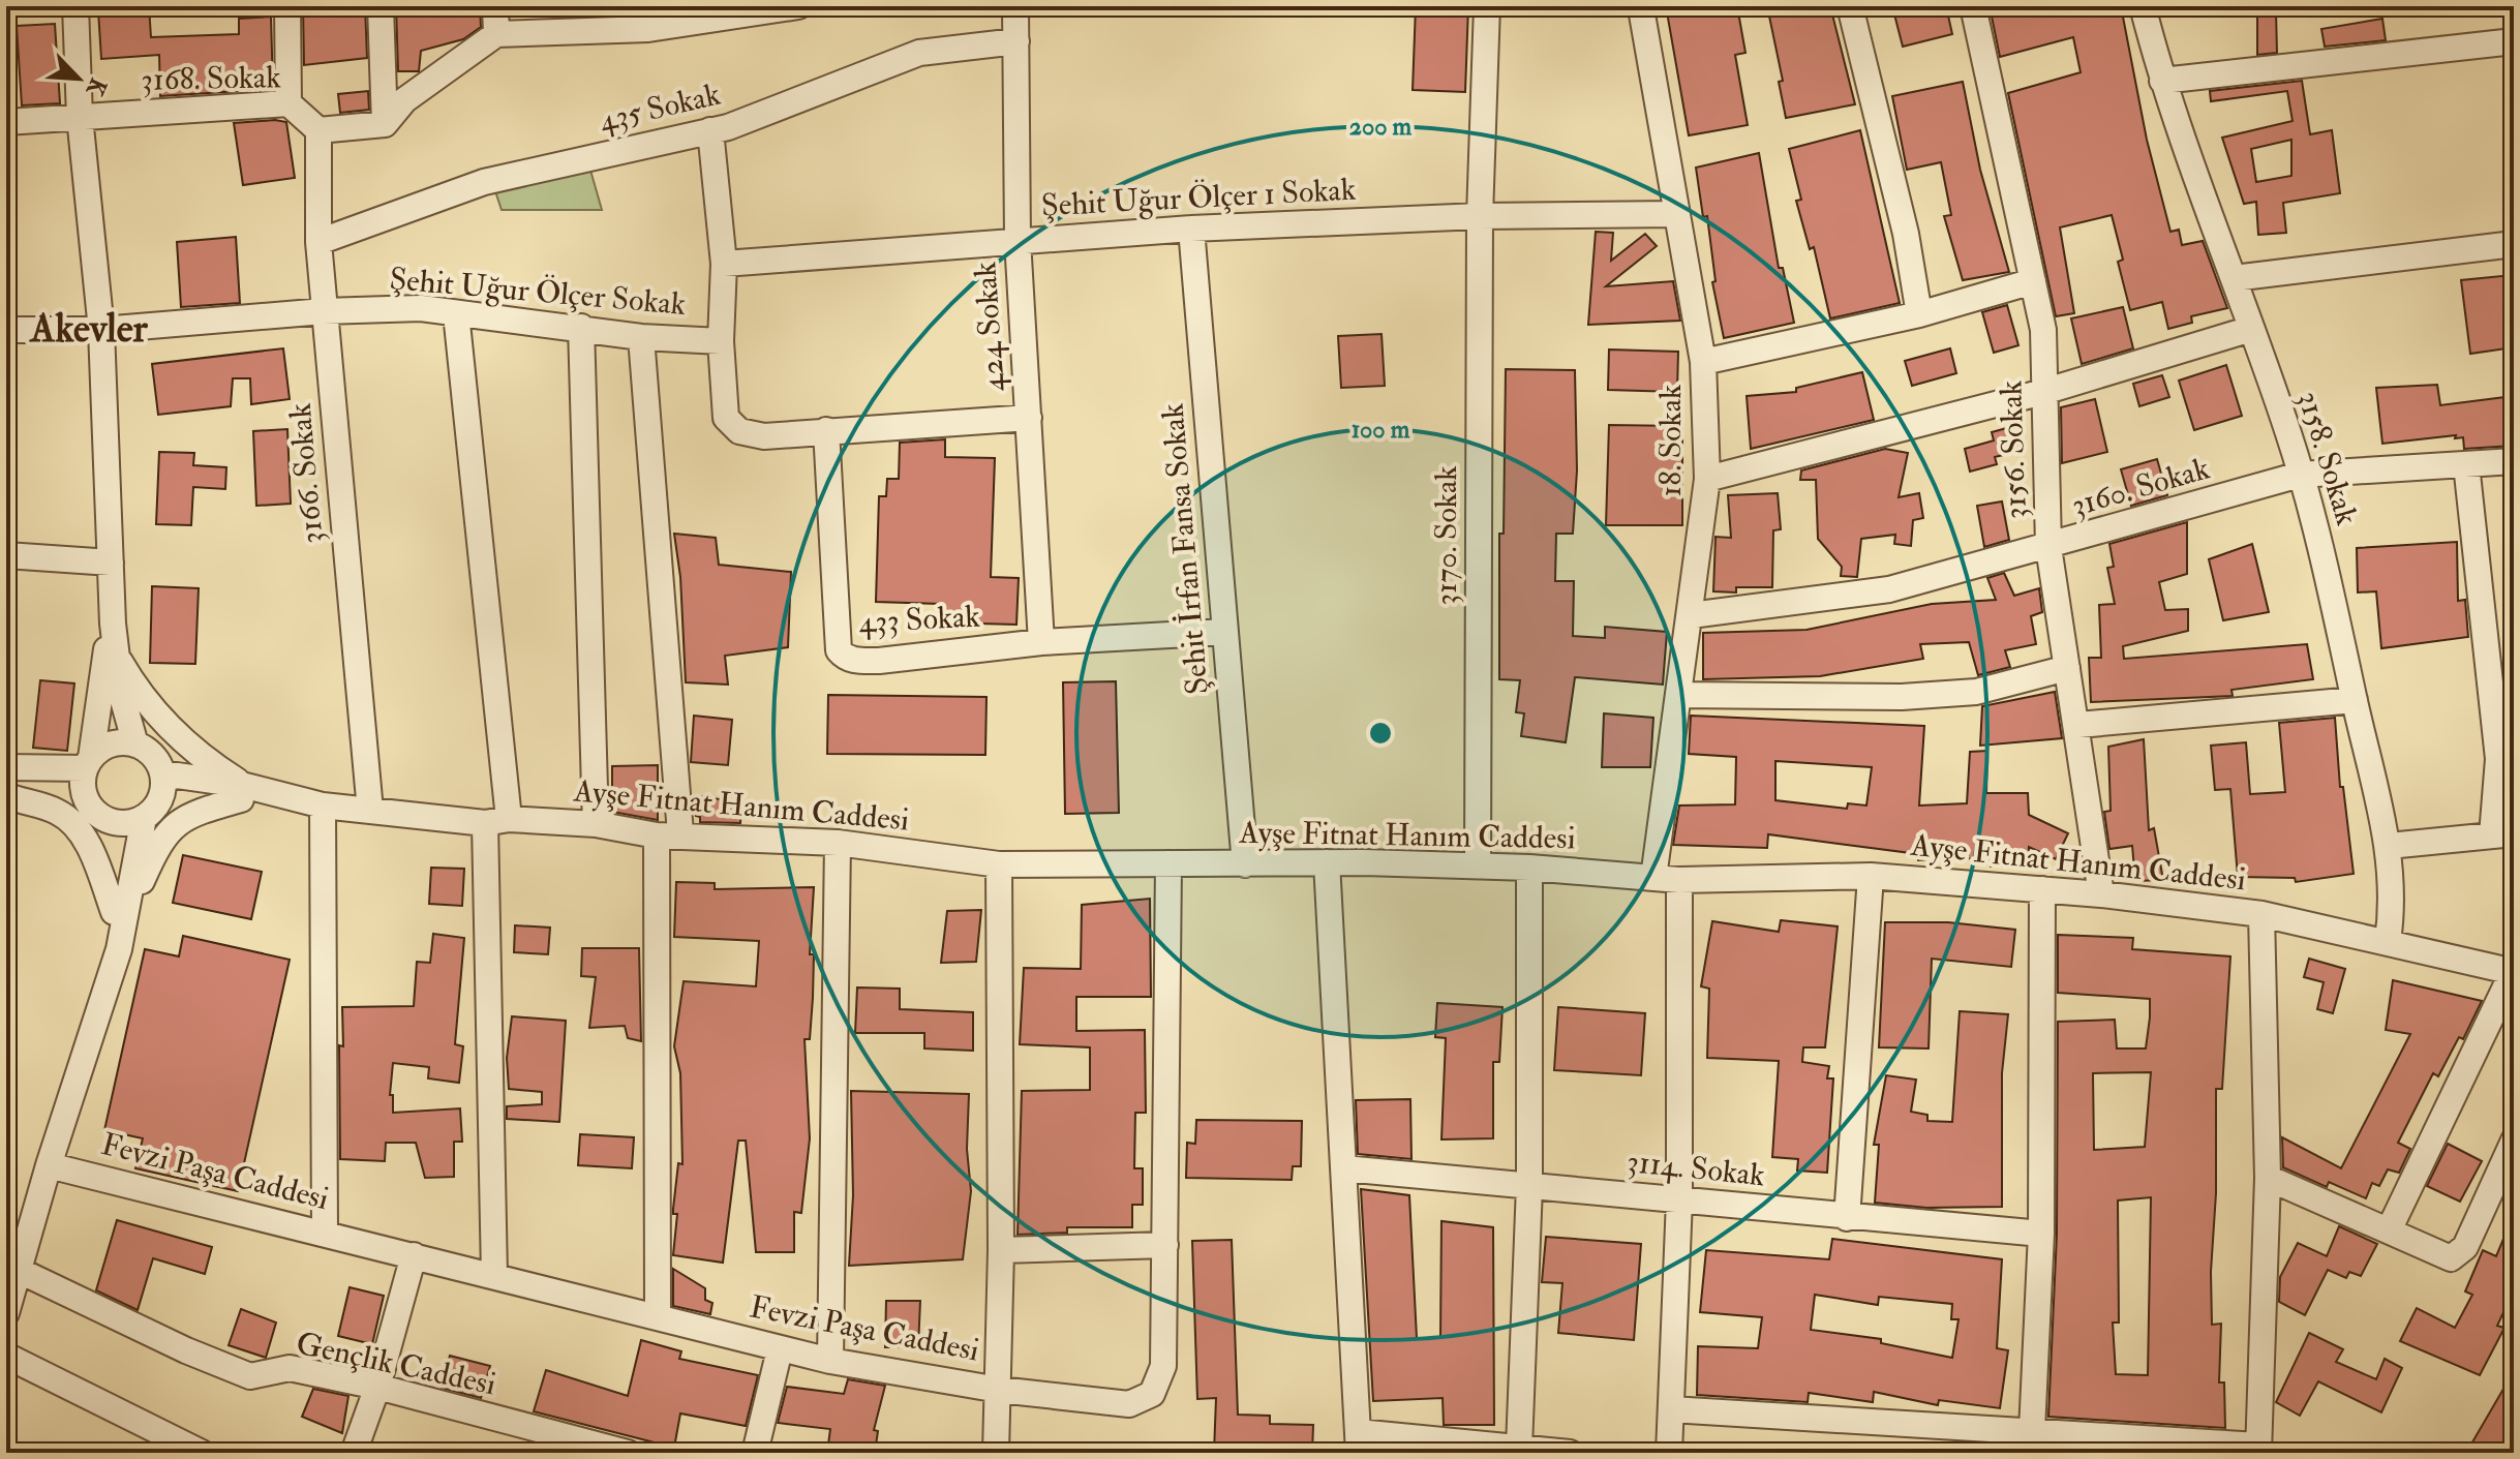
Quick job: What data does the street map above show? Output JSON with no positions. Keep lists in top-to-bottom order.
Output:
{
  "streets": {
    "street": [
      "3168. Sokak",
      "435 Sokak",
      "Şehit Uğur Ölçer 1 Sokak",
      "Şehit Uğur Ölçer Sokak",
      "424 Sokak",
      "18. Sokak",
      "3156. Sokak",
      "3158. Sokak",
      "3166. Sokak",
      "3160. Sokak",
      "3170. Sokak",
      "Şehit İrfan Fansa Sokak",
      "433 Sokak",
      "Ayşe Fitnat Hanım Caddesi",
      "3114. Sokak",
      "Fevzi Paşa Caddesi",
      "Gençlik Caddesi"
    ]
  },
  "crossings": [
    ["3168. Sokak", "3166. Sokak"],
    ["435 Sokak", "424 Sokak"],
    ["435 Sokak", "3166. Sokak"],
    ["Şehit Uğur Ölçer 1 Sokak", "424 Sokak"],
    ["Şehit Uğur Ölçer 1 Sokak", "18. Sokak"],
    ["Şehit Uğur Ölçer 1 Sokak", "3170. Sokak"],
    ["Şehit Uğur Ölçer 1 Sokak", "Şehit İrfan Fansa Sokak"],
    ["Şehit Uğur Ölçer Sokak", "3166. Sokak"],
    ["424 Sokak", "433 Sokak"],
    ["18. Sokak", "3160. Sokak"],
    ["18. Sokak", "Ayşe Fitnat Hanım Caddesi"],
    ["3156. Sokak", "3160. Sokak"],
    ["3156. Sokak", "Ayşe Fitnat Hanım Caddesi"],
    ["3158. Sokak", "3160. Sokak"],
    ["3158. Sokak", "Ayşe Fitnat Hanım Caddesi"],
    ["3166. Sokak", "Ayşe Fitnat Hanım Caddesi"],
    ["3170. Sokak", "Ayşe Fitnat Hanım Caddesi"],
    ["Şehit İrfan Fansa Sokak", "433 Sokak"],
    ["Şehit İrfan Fansa Sokak", "Ayşe Fitnat Hanım Caddesi"],
    ["Ayşe Fitnat Hanım Caddesi", "Fevzi Paşa Caddesi"]
  ],
  "districts": ["Akevler"],
  "north": "bottom right",
  "rings": ["200 m", "100 m"]
}
